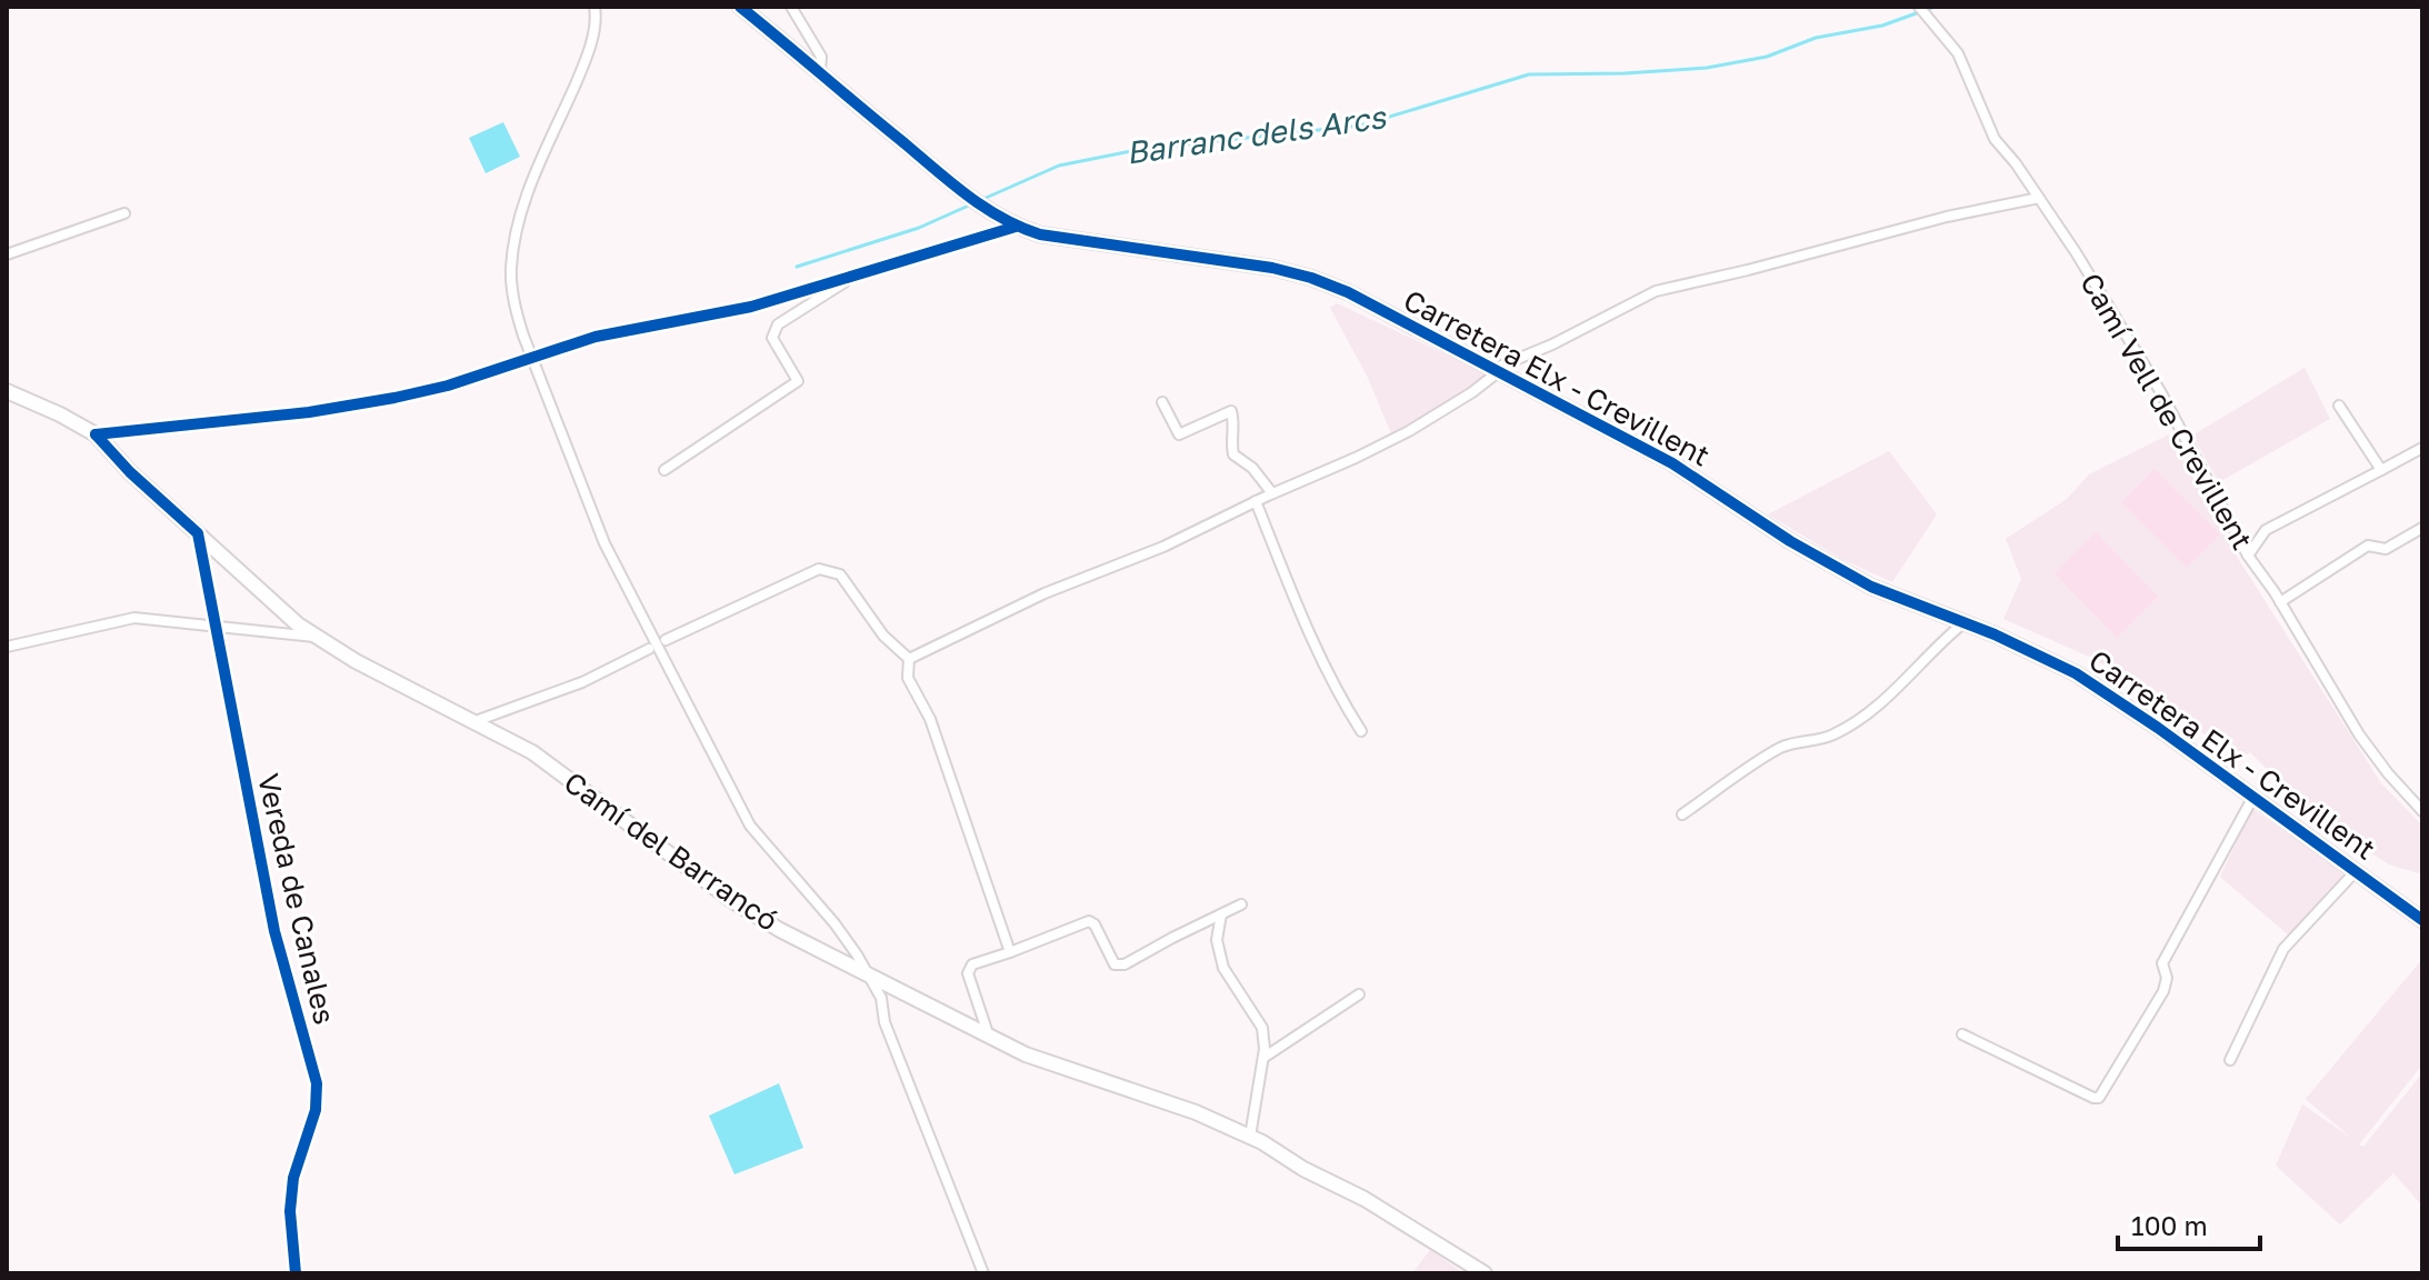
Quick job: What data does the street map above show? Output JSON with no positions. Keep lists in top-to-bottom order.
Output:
{
  "streets": {
    "street": [
      "Carretera Elx - Crevillent",
      "Camí Vell de Crevillent",
      "Camí del Barrancó",
      "Vereda de Canales"
    ]
  },
  "crossings": [
    ["Camí del Barrancó", "Vereda de Canales"]
  ],
  "water": ["Barranc dels Arcs"],
  "scale_bar": "100 m"
}
